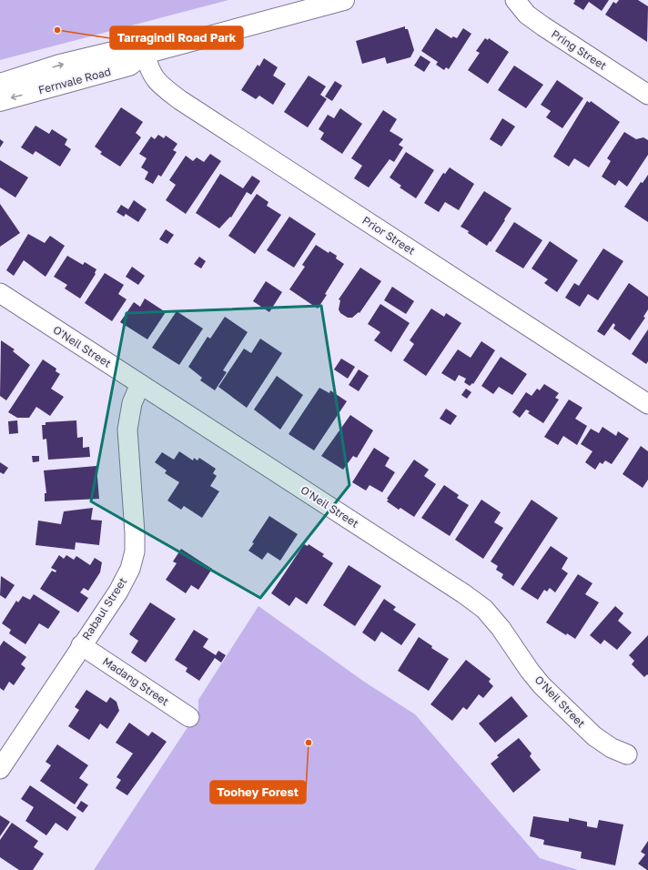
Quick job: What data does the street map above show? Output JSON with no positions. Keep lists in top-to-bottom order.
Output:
{
  "streets": {
    "street": [
      "Pring Street",
      "Fernvale Road",
      "Prior Street",
      "O'Neil Street",
      "Rabaul Street",
      "Madang Street"
    ]
  },
  "crossings": [
    ["Fernvale Road", "Prior Street"],
    ["O'Neil Street", "Rabaul Street"],
    ["Rabaul Street", "Madang Street"]
  ],
  "places": ["Tarragindi Road Park", "Toohey Forest"]
}
